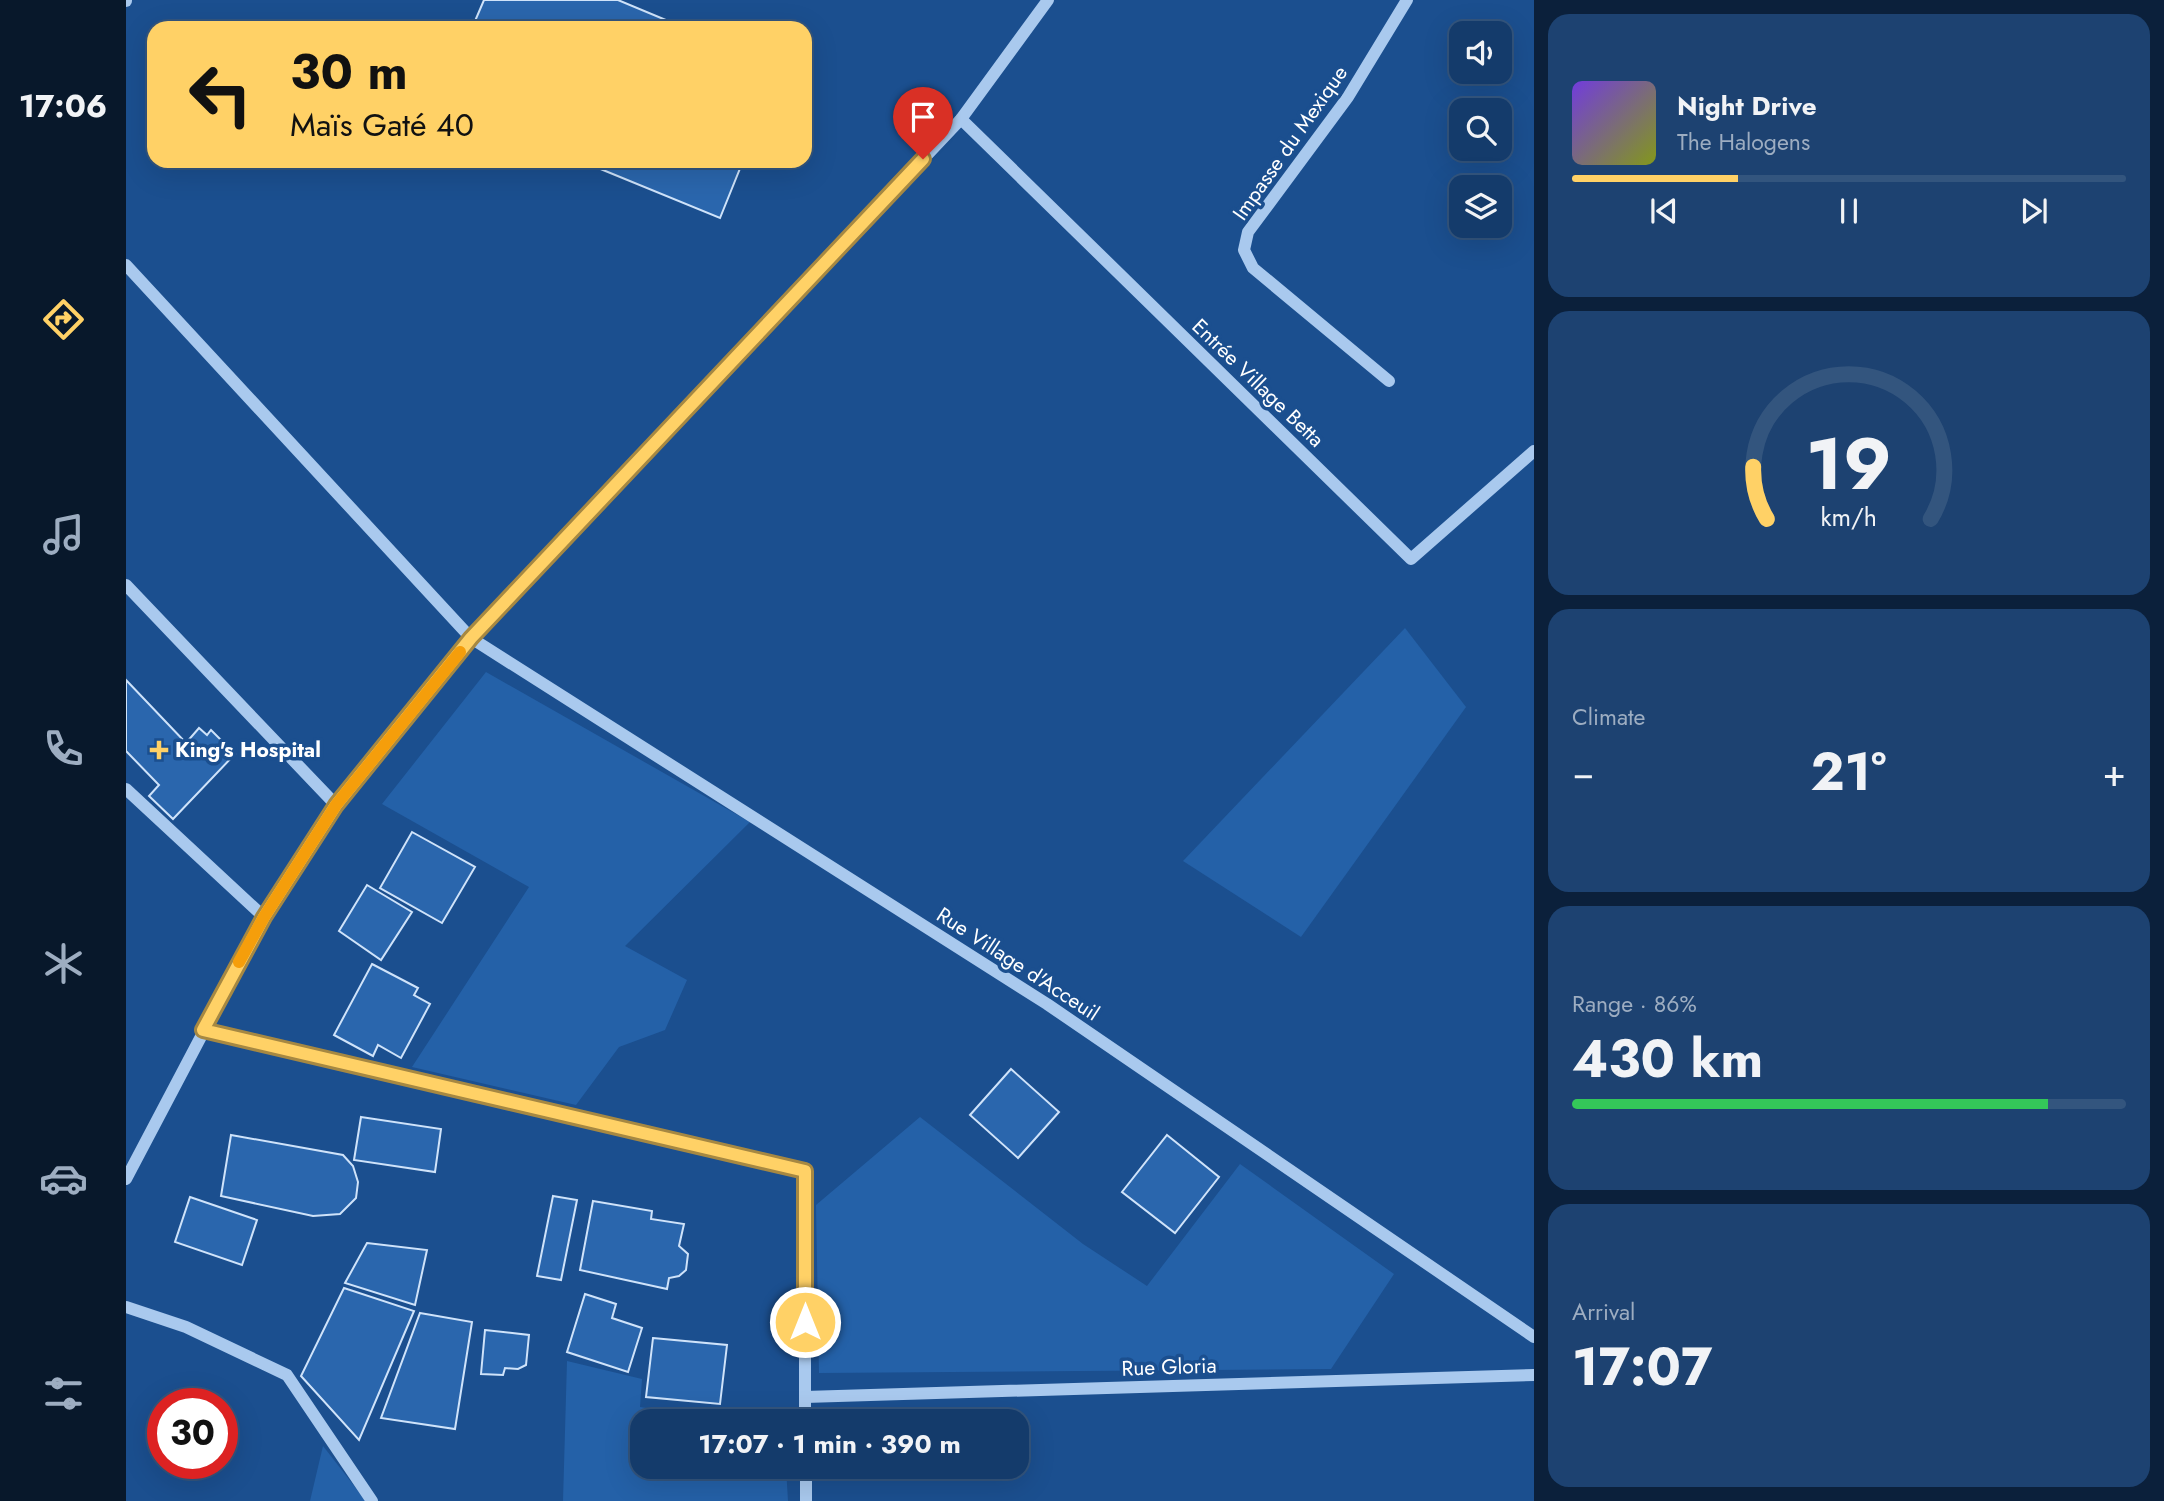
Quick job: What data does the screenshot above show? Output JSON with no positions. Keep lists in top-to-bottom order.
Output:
{
  "streets": {
    "street": [
      "Impasse du Mexique",
      "Entrée Village Betta",
      "Rue Village d'Acceuil",
      "Rue Gloria"
    ]
  },
  "places": {
    "health": ["King's Hospital"]
  },
  "page": {
    "tabs": "17:06",
    "turn": ["30 m", "Maïs Gaté 40"],
    "song": ["Night Drive", "The Halogens"],
    "tile": [
      "Climate",
      ["Range · 86%", "430 km"],
      ["Arrival", "17:07"]
    ],
    "heat": ["−", "21°", "+"],
    "limit": "30",
    "trip": "17:07 · 1 min · 390 m",
    "gauge": ["19", "km/h"]
  }
}
